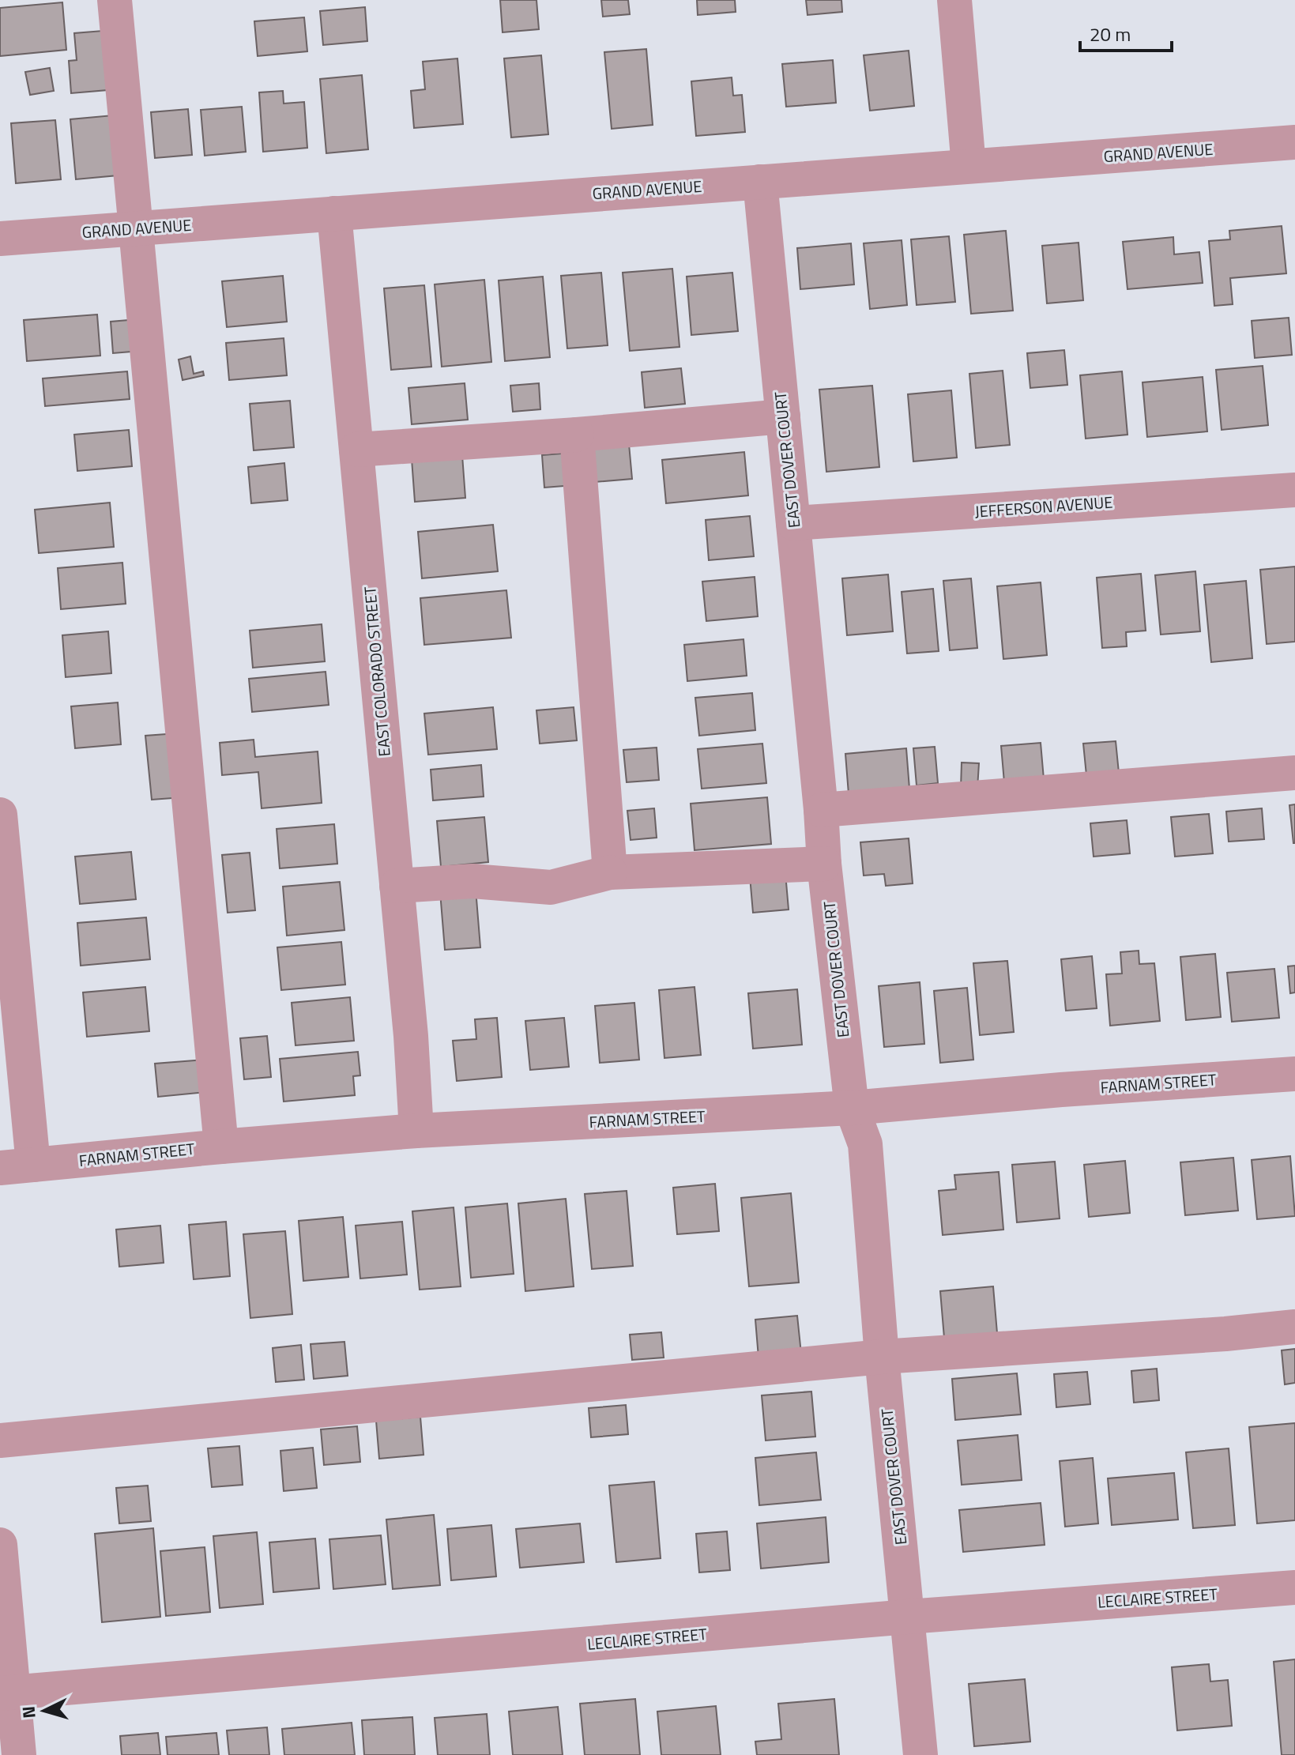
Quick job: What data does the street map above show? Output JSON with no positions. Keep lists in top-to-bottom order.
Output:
{
  "streets": {
    "street": [
      "GRAND AVENUE",
      "EAST DOVER COURT",
      "JEFFERSON AVENUE",
      "EAST COLORADO STREET",
      "FARNAM STREET",
      "LECLAIRE STREET"
    ]
  },
  "crossings": [
    ["GRAND AVENUE", "EAST DOVER COURT"],
    ["GRAND AVENUE", "EAST COLORADO STREET"],
    ["EAST DOVER COURT", "JEFFERSON AVENUE"],
    ["EAST DOVER COURT", "FARNAM STREET"],
    ["EAST DOVER COURT", "LECLAIRE STREET"],
    ["EAST COLORADO STREET", "FARNAM STREET"]
  ],
  "scale_bar": "20 m",
  "north": "left"
}
